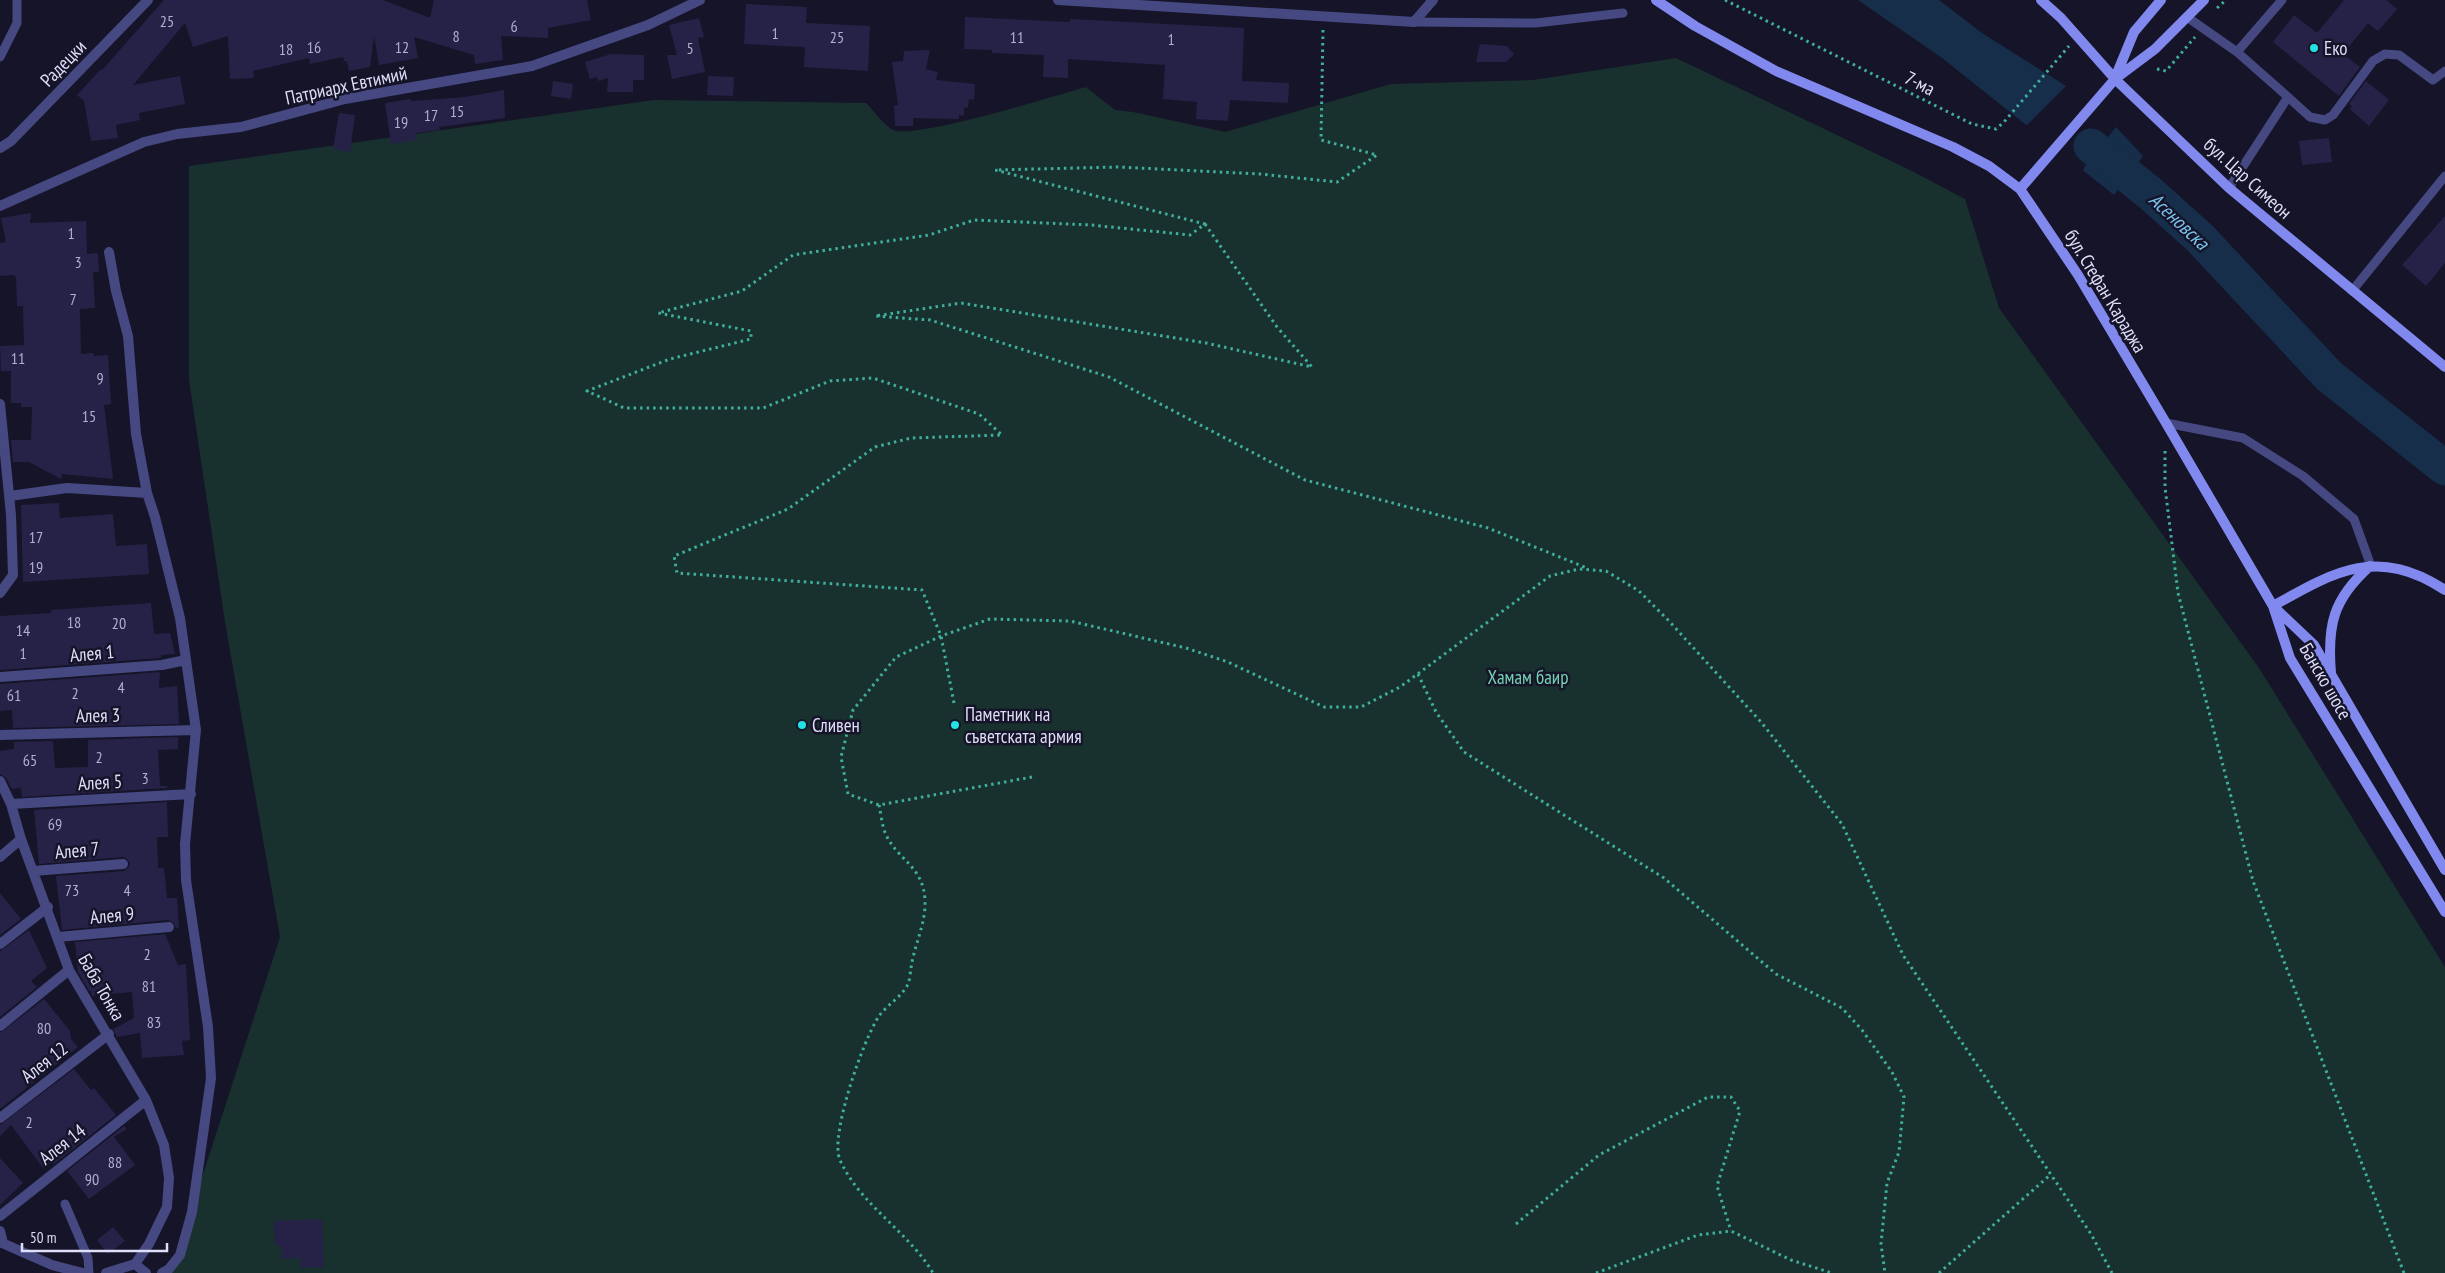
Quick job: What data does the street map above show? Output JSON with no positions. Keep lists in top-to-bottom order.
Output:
{
  "streets": {
    "main road": ["бул. Цар Симеон", "бул. Стефан Караджа", "Банско шосе"],
    "street": [
      "Радецки",
      "Патриарх Евтимий",
      "Алея 1",
      "Алея 3",
      "Алея 5",
      "Алея 7",
      "Алея 9",
      "Баба Тонка",
      "Алея 12",
      "Алея 14"
    ],
    "path": ["7-ма"]
  },
  "crossings": [
    ["7-ма", "бул. Цар Симеон"],
    ["бул. Стефан Караджа", "Банско шосе"],
    ["Алея 5", "Баба Тонка"],
    ["Алея 7", "Баба Тонка"],
    ["Алея 9", "Баба Тонка"],
    ["Баба Тонка", "Алея 12"],
    ["Баба Тонка", "Алея 14"]
  ],
  "water": ["Асеновска"],
  "parks": ["Хамам баир"],
  "places": ["Еко", "Сливен", "Паметник на съветската армия"],
  "house_numbers": [
    "25",
    "6",
    "1",
    "8",
    "25",
    "11",
    "1",
    "16",
    "12",
    "5",
    "18",
    "15",
    "17",
    "19",
    "1",
    "3",
    "7",
    "11",
    "9",
    "15",
    "17",
    "19",
    "18",
    "20",
    "14",
    "1",
    "4",
    "2",
    "61",
    "2",
    "65",
    "3",
    "69",
    "73",
    "4",
    "2",
    "81",
    "83",
    "80",
    "2",
    "88",
    "90"
  ],
  "scale_bar": "50 m"
}
